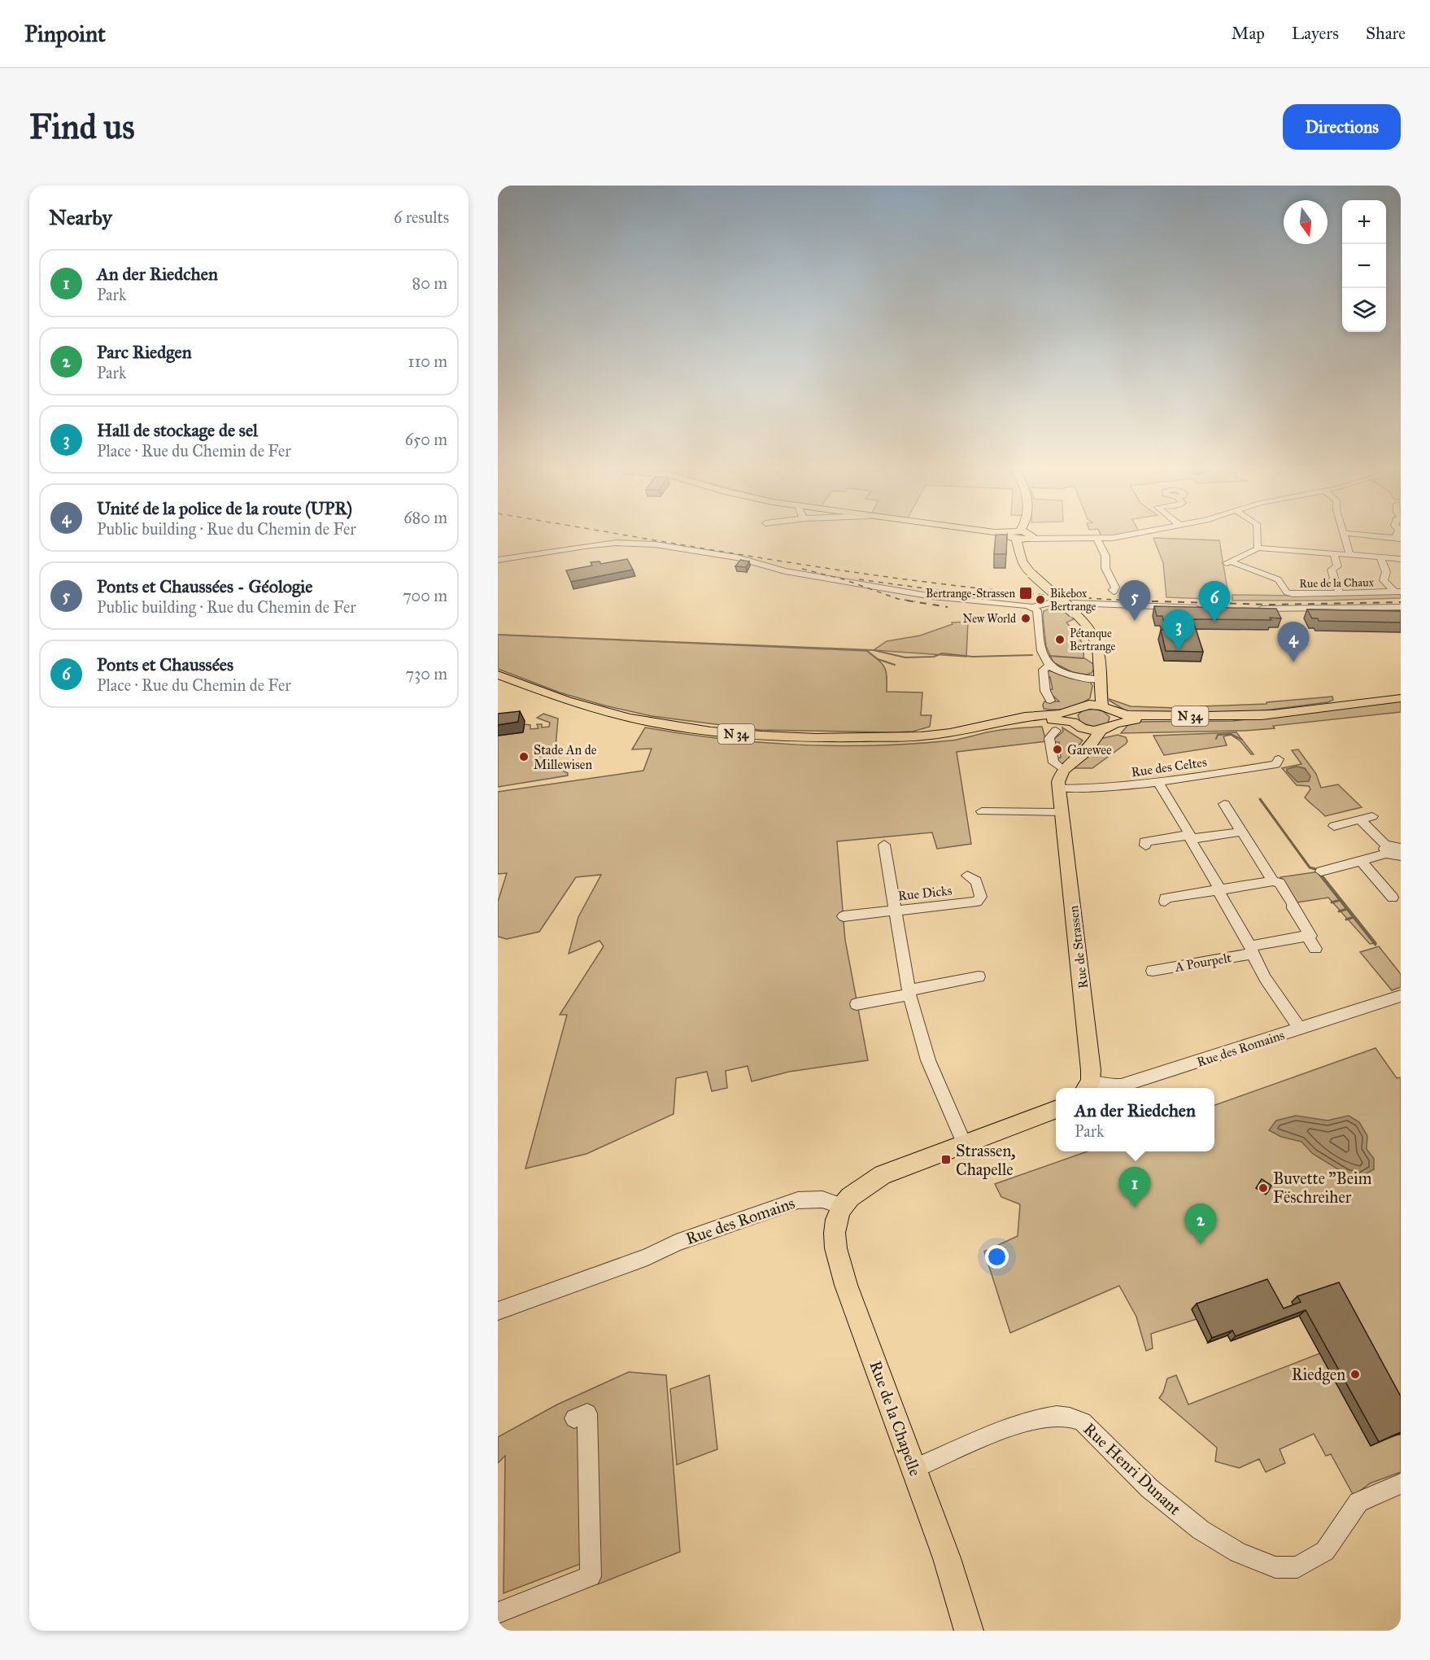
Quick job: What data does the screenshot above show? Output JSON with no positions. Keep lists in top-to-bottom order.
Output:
{
  "streets": {
    "main road": ["N 34", "Rue de Strassen", "Rue de la Chapelle"],
    "street": [
      "Rue de la Chaux",
      "Rue des Celtes",
      "Rue Dicks",
      "A Pourpelt",
      "Rue des Romains",
      "Rue Henri Dunant"
    ]
  },
  "crossings": [
    ["N 34", "Rue de Strassen"],
    ["Rue des Celtes", "Rue de Strassen"],
    ["Rue des Celtes", "A Pourpelt"],
    ["Rue de Strassen", "Rue des Romains"],
    ["A Pourpelt", "Rue des Romains"],
    ["Rue des Romains", "Rue de la Chapelle"],
    ["Rue de la Chapelle", "Rue Henri Dunant"]
  ],
  "places": {
    "transit": ["Bertrange-Strassen", "Strassen, Chapelle"],
    "other": [
      "Bikebox Bertrange",
      "New World",
      "Pétanque Bertrange",
      "Garewee",
      "Stade An de Millewisen",
      "Buvette \"Beim Fëschreiher",
      "Riedgen"
    ]
  },
  "north": "bottom",
  "page": {
    "header": "Pinpoint",
    "nav": ["Map", "Layers", "Share"],
    "buttons": "Directions",
    "title": "Find us",
    "heading": ["Nearby", "6 results"],
    "map_buttons": ["+", "−"],
    "list": [
      {
        "mark": "1",
        "name": "An der Riedchen",
        "note": "Park",
        "value": "80 m"
      },
      {
        "mark": "2",
        "name": "Parc Riedgen",
        "note": "Park",
        "value": "110 m"
      },
      {
        "mark": "3",
        "name": "Hall de stockage de sel",
        "note": "Place · Rue du Chemin de Fer",
        "value": "650 m"
      },
      {
        "mark": "4",
        "name": "Unité de la police de la route (UPR)",
        "note": "Public building · Rue du Chemin de Fer",
        "value": "680 m"
      },
      {
        "mark": "5",
        "name": "Ponts et Chaussées - Géologie",
        "note": "Public building · Rue du Chemin de Fer",
        "value": "700 m"
      },
      {
        "mark": "6",
        "name": "Ponts et Chaussées",
        "note": "Place · Rue du Chemin de Fer",
        "value": "730 m"
      }
    ],
    "pins": [
      "5",
      "6",
      "3",
      "4",
      "1",
      "2"
    ],
    "popup": ["An der Riedchen", "Park"]
  }
}
